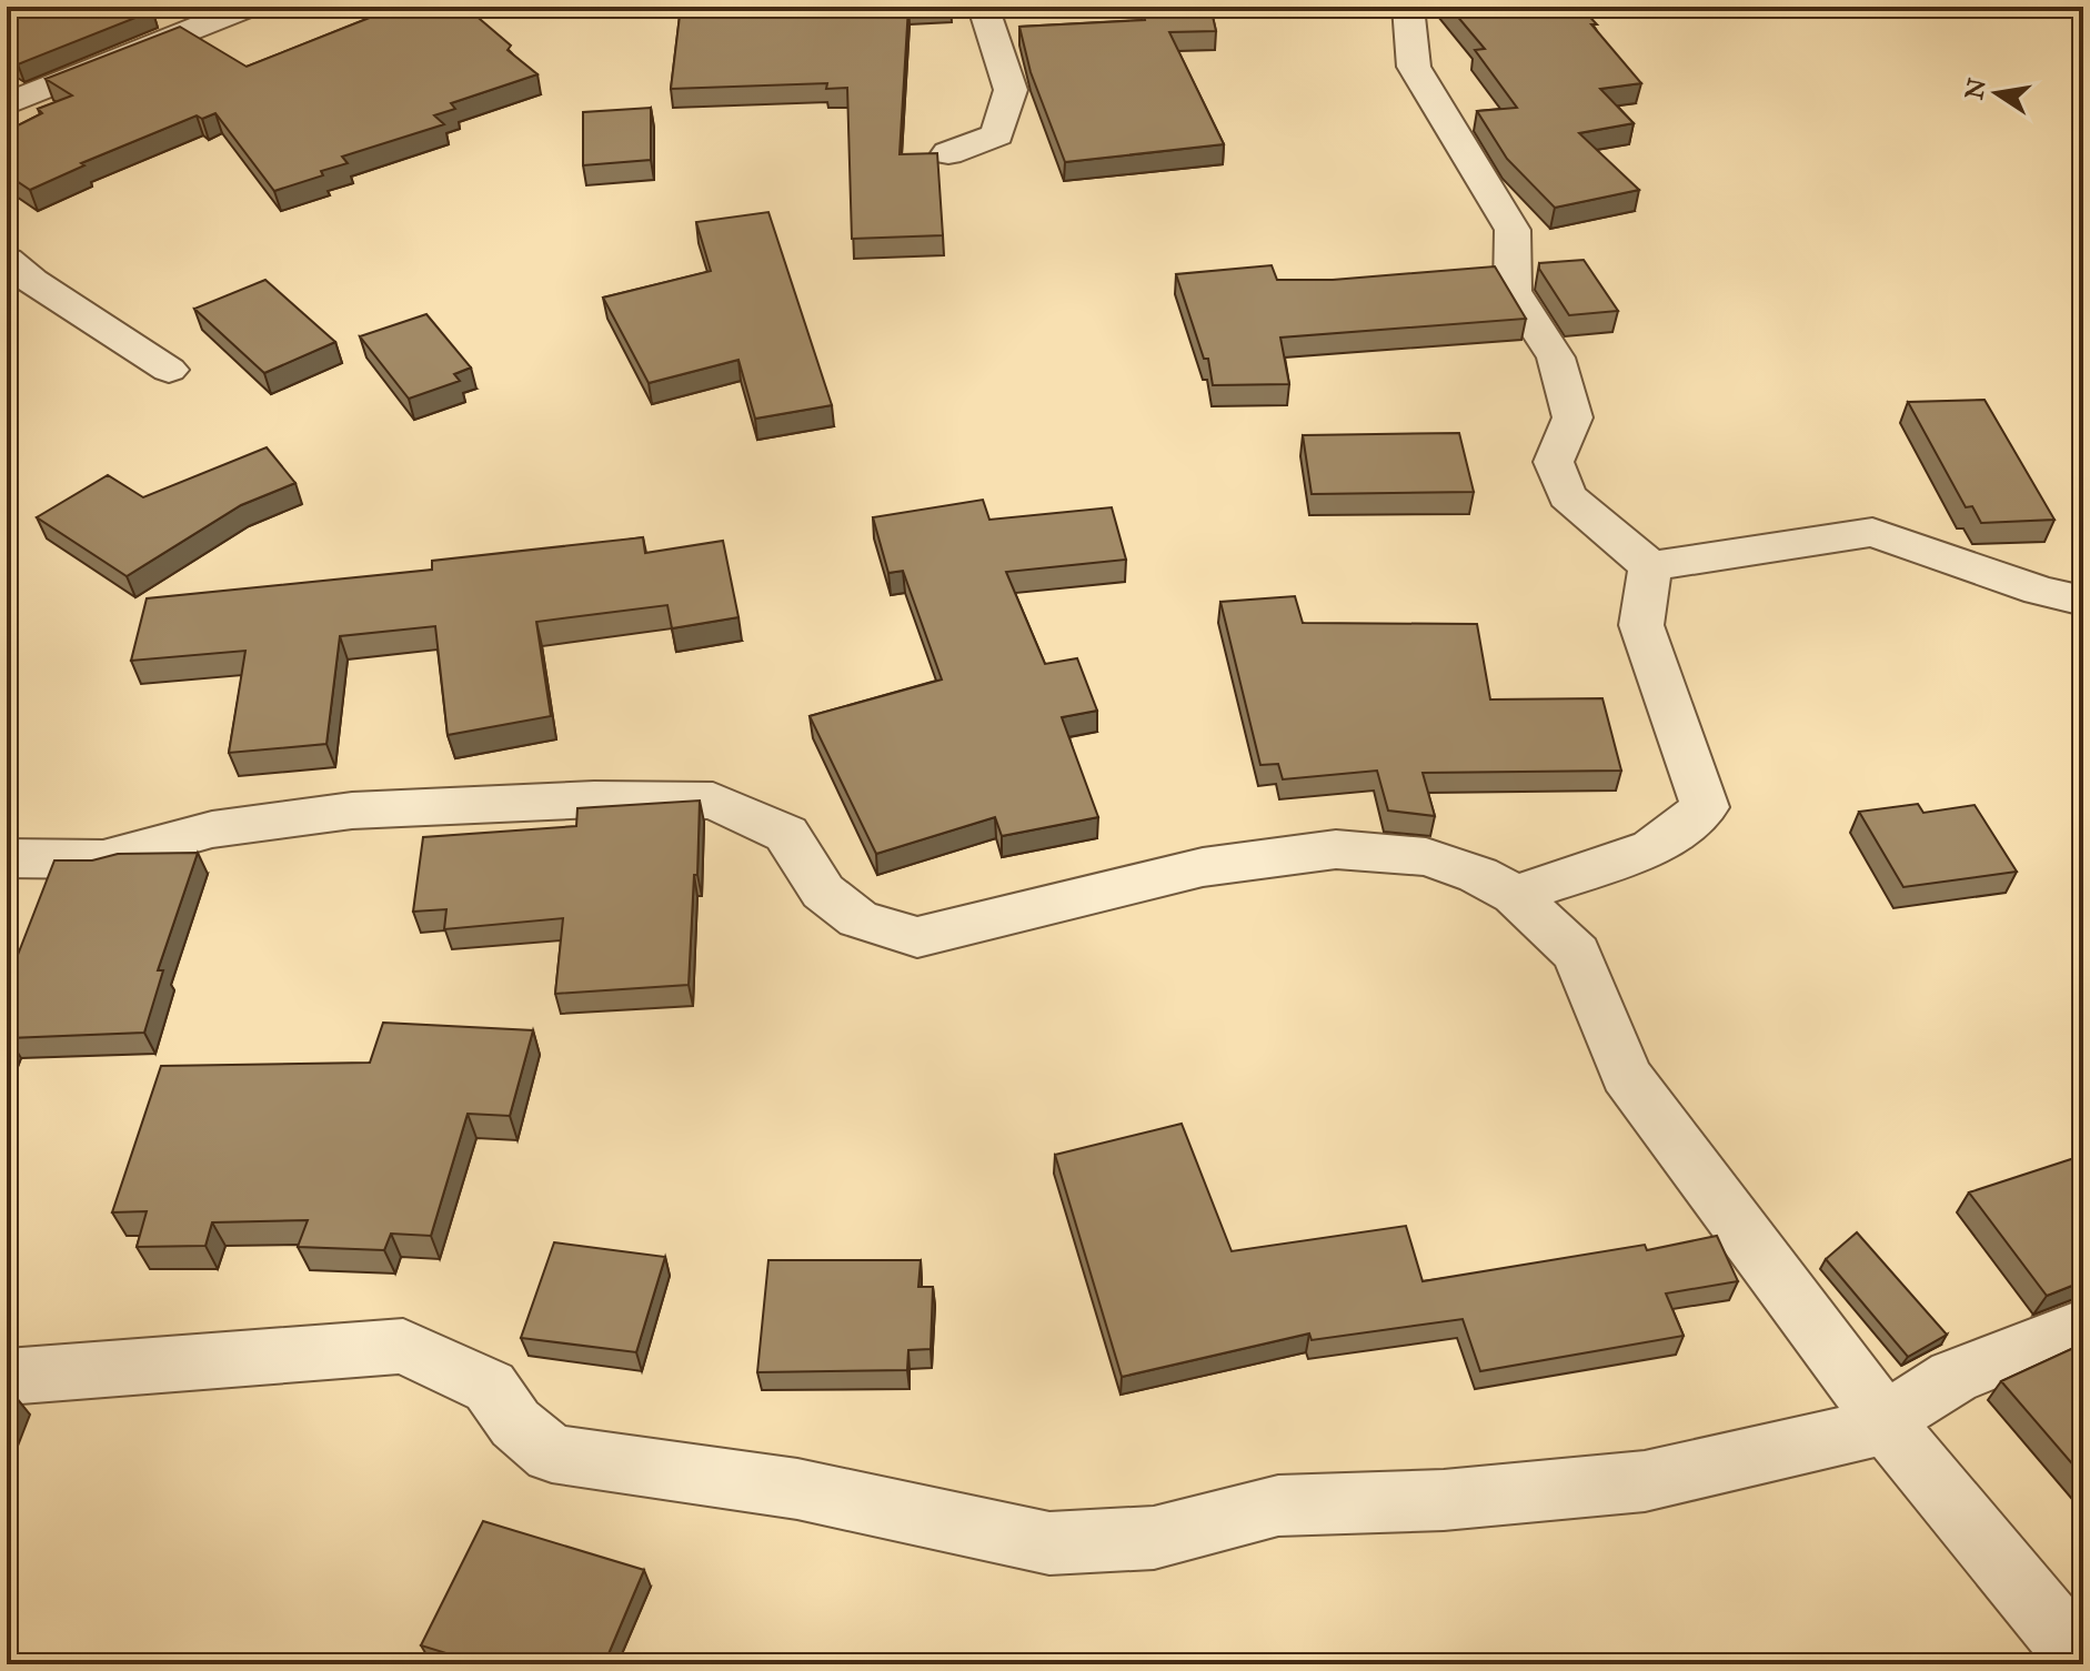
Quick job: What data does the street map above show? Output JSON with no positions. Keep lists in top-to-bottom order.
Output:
{
  "north": "left"
}
